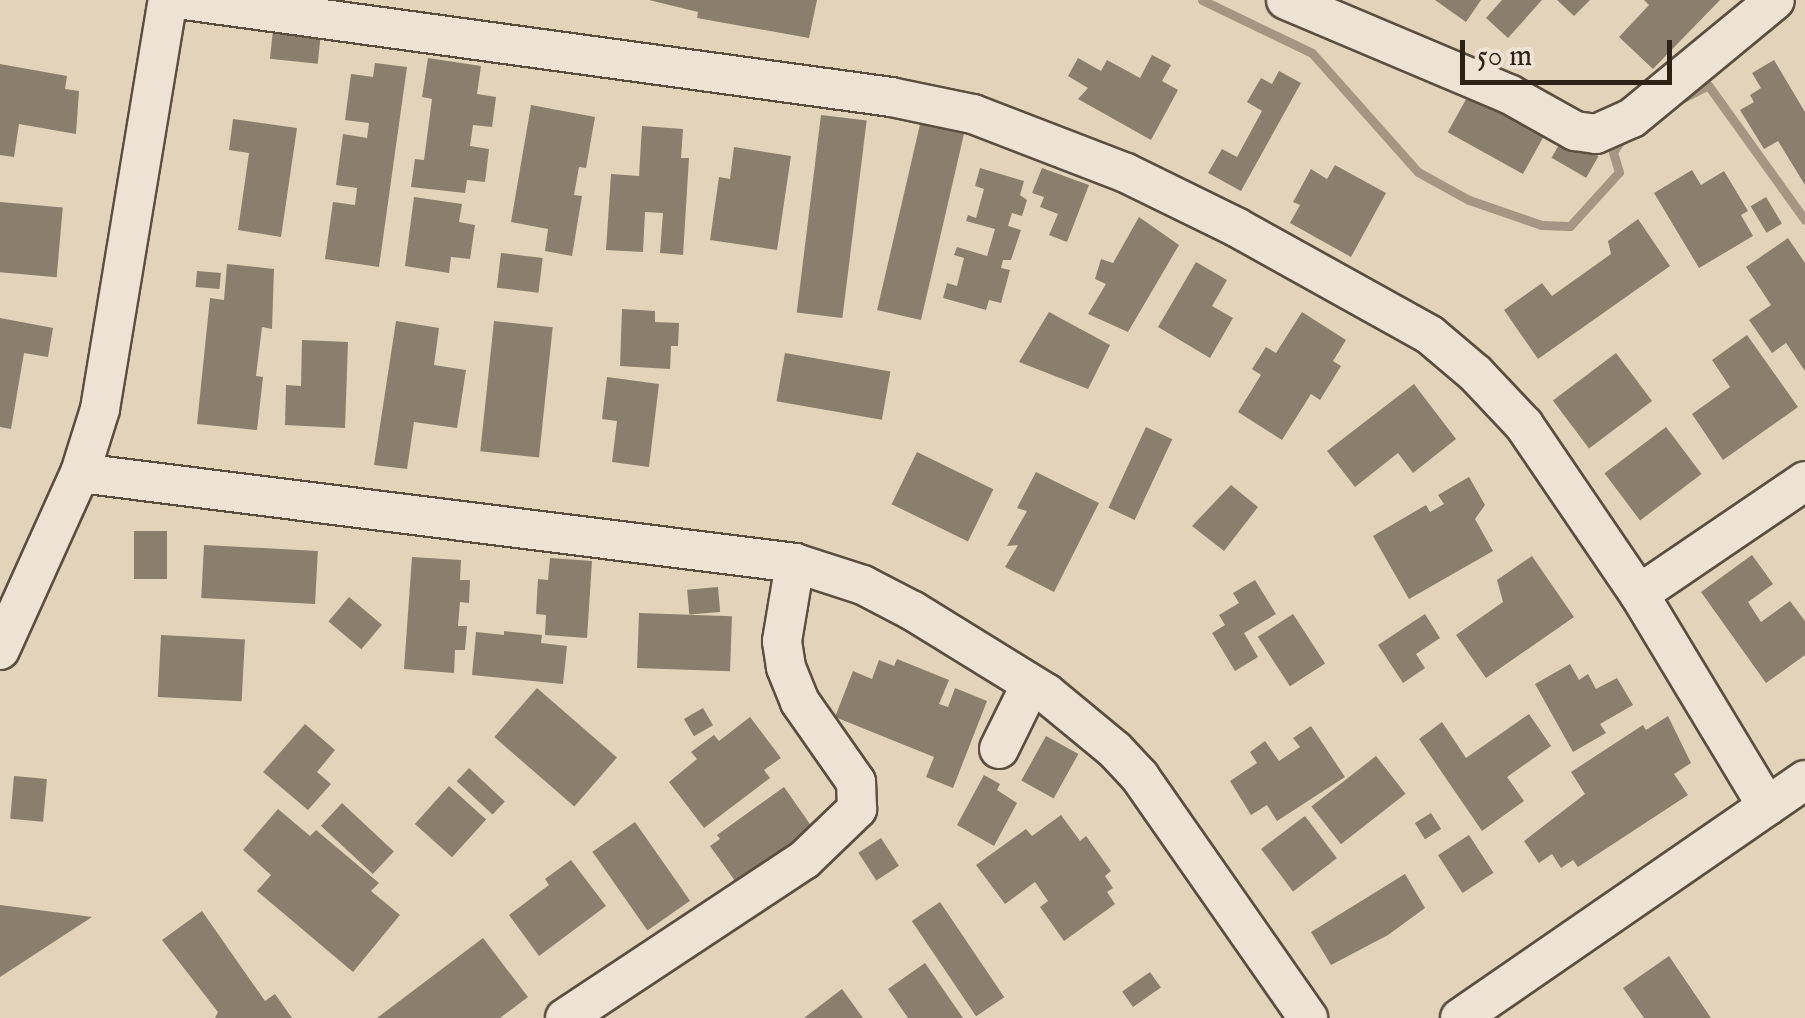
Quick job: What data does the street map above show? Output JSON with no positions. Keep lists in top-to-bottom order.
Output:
{
  "scale_bar": "50 m"
}
